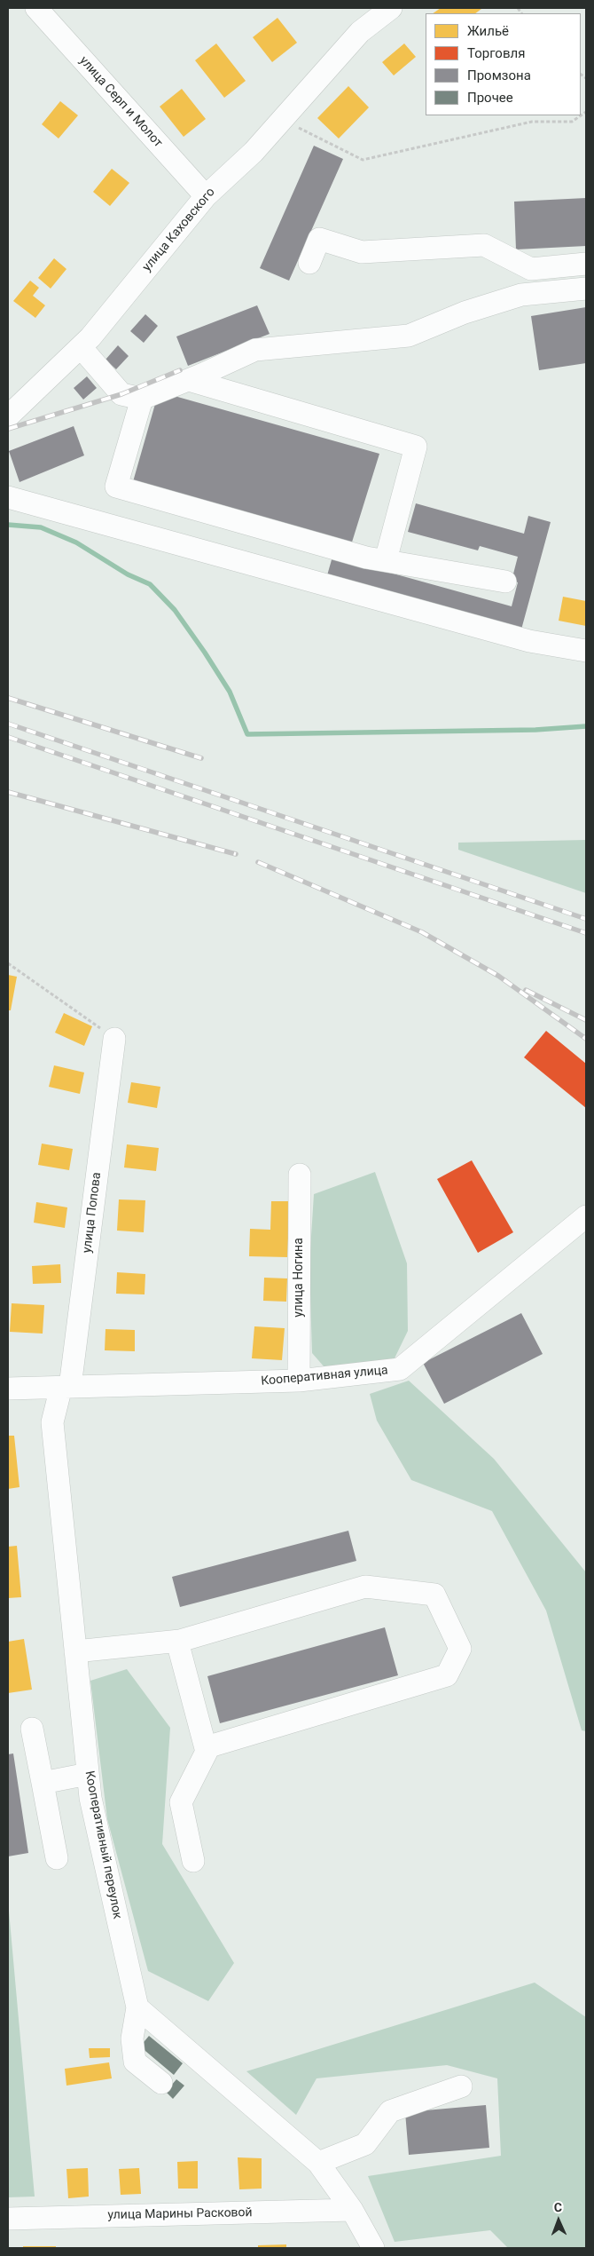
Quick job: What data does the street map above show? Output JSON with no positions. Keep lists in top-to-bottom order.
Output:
{
  "streets": {
    "street": [
      "улица Серп и Молот",
      "улица Каховского",
      "улица Попова",
      "улица Ногина",
      "Кооперативная улица",
      "Кооперативный переулок",
      "улица Марины Расковой"
    ]
  },
  "crossings": [
    ["улица Серп и Молот", "улица Каховского"],
    ["улица Попова", "Кооперативная улица"],
    ["улица Попова", "Кооперативный переулок"],
    ["улица Ногина", "Кооперативная улица"],
    ["Кооперативная улица", "Кооперативный переулок"]
  ],
  "legend": [
    "Жильё",
    "Торговля",
    "Промзона",
    "Прочее"
  ],
  "north": "top"
}
